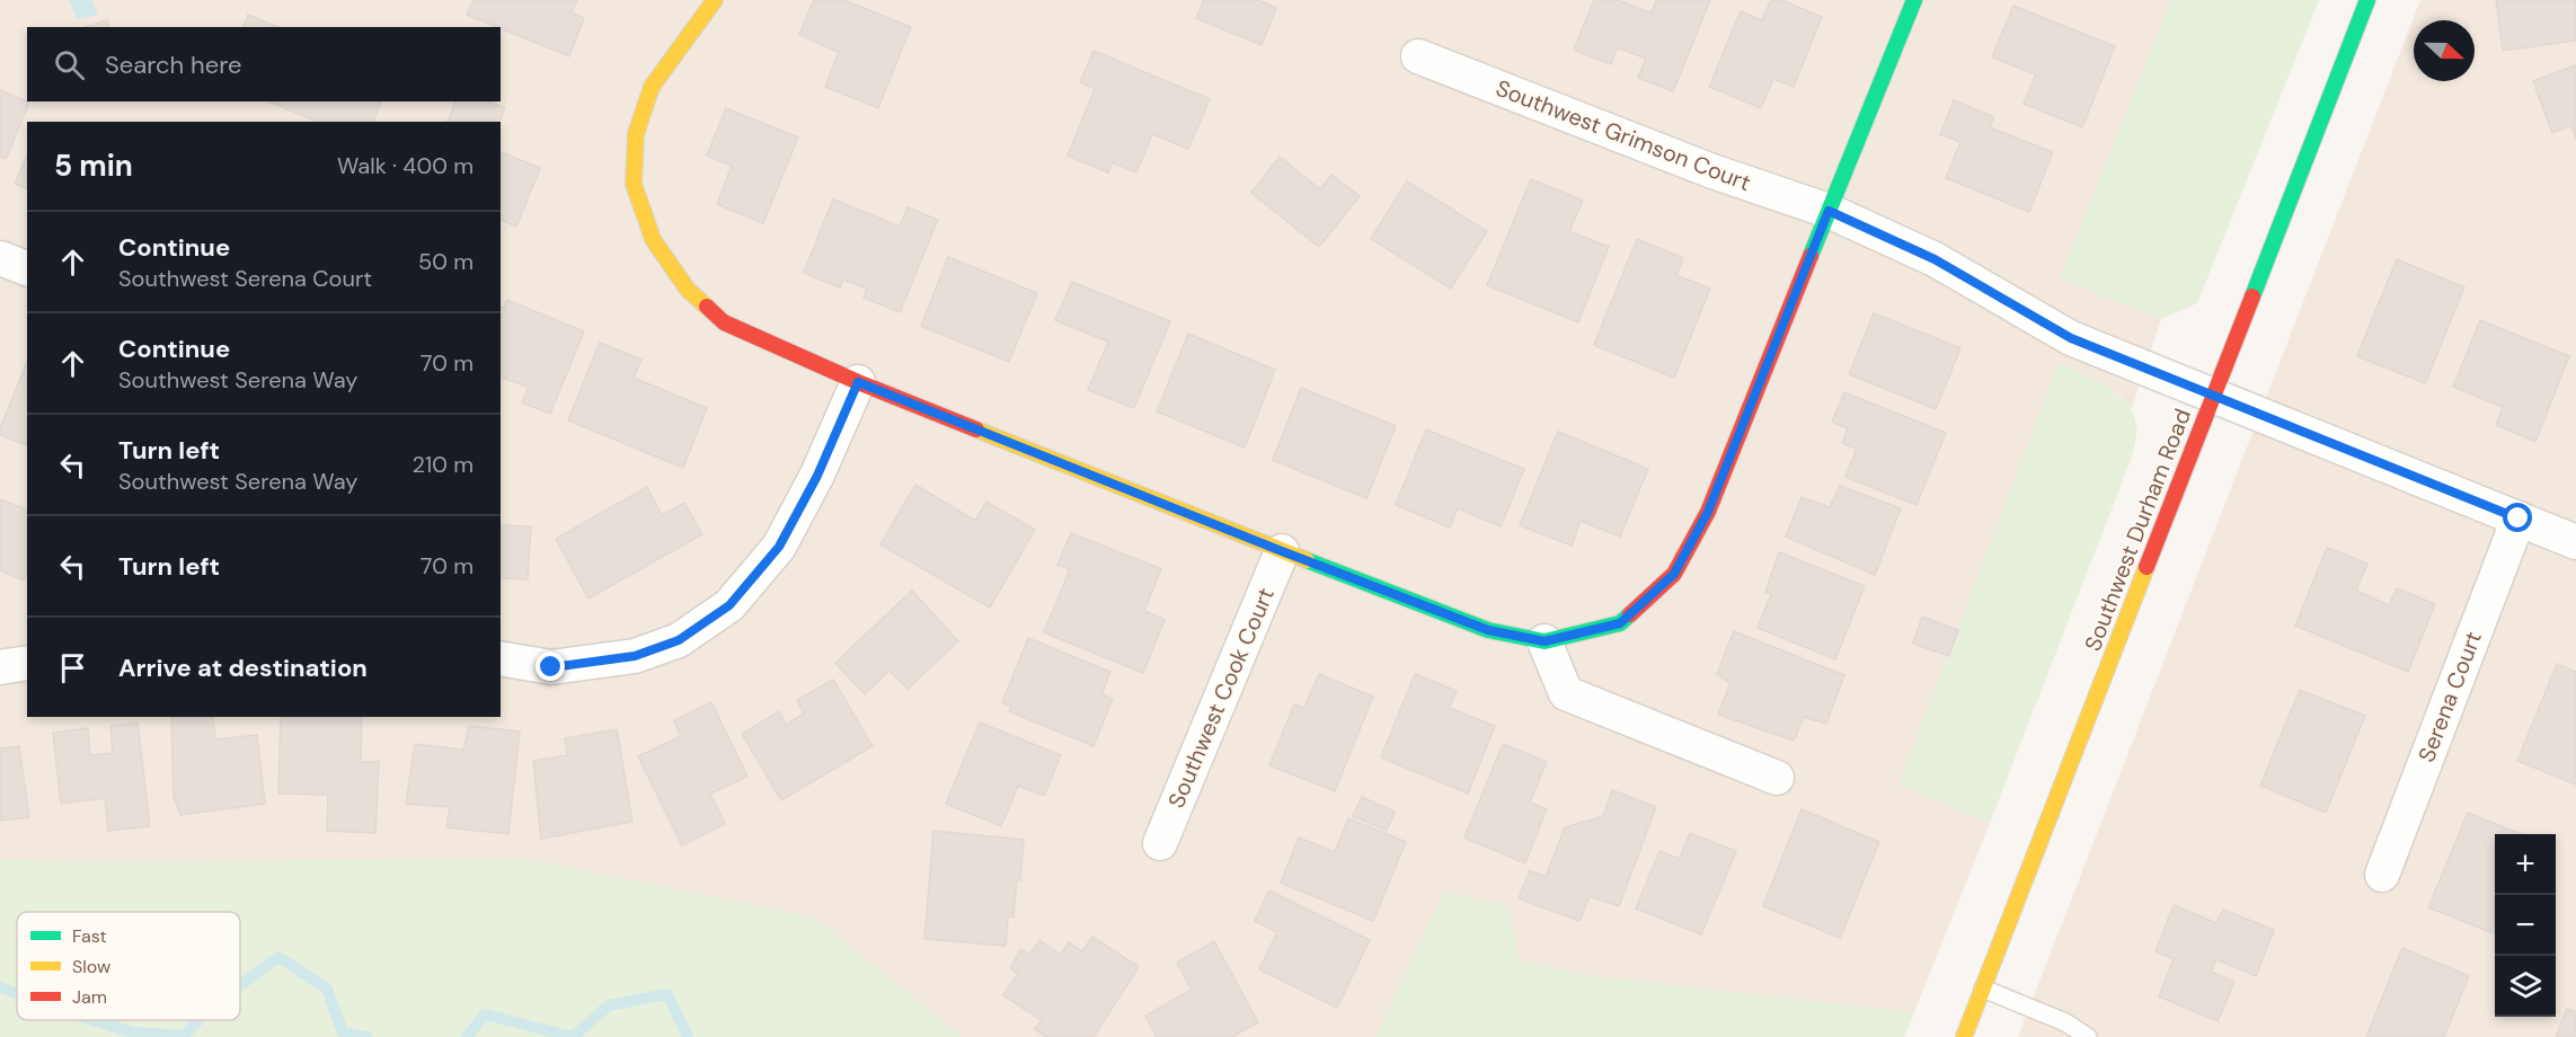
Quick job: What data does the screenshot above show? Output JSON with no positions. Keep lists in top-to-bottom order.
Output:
{
  "streets": {
    "street": [
      "Southwest Grimson Court",
      "Southwest Durham Road",
      "Serena Court",
      "Southwest Cook Court"
    ]
  },
  "crossings": [
    ["Southwest Grimson Court", "Southwest Durham Road"],
    ["Southwest Grimson Court", "Serena Court"]
  ],
  "legend": ["Fast", "Slow", "Jam"],
  "north": "right",
  "page": {
    "search": "Search here",
    "heading": ["5 min", "Walk · 400 m"],
    "list": [
      ["Continue", "Southwest Serena Court", "50 m"],
      ["Continue", "Southwest Serena Way", "70 m"],
      ["Turn left", "Southwest Serena Way", "210 m"],
      ["Turn left", "70 m"],
      "Arrive at destination"
    ],
    "map_buttons": ["+", "−"]
  }
}
